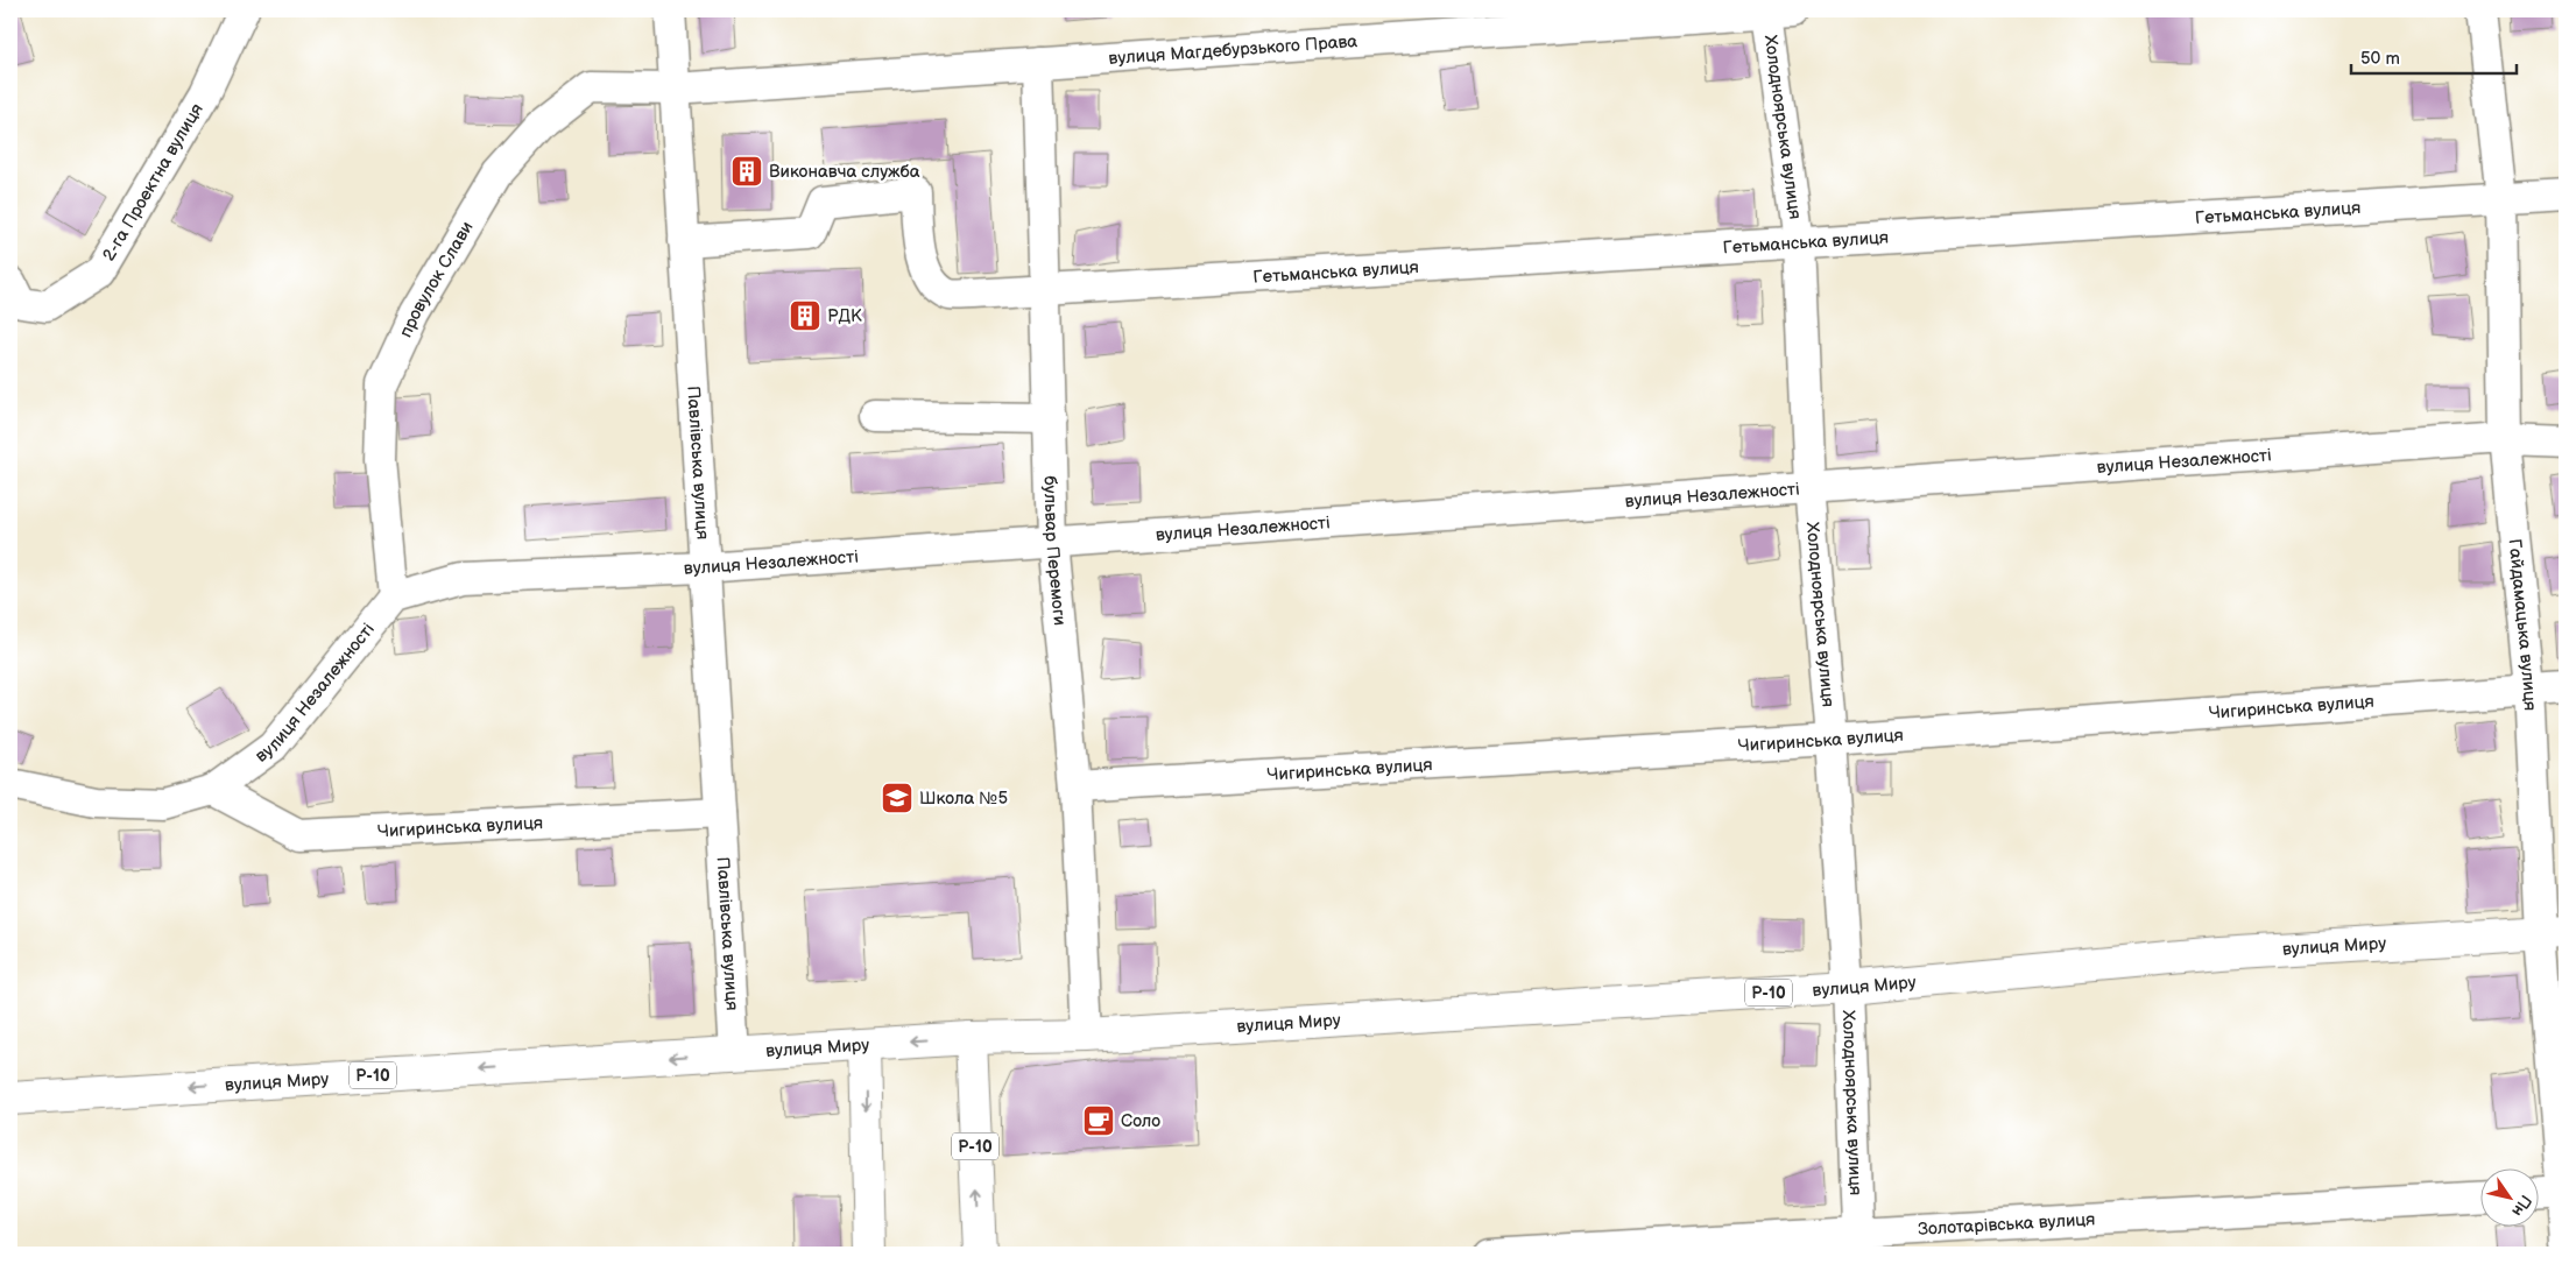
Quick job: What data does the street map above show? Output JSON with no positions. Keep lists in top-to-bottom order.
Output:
{
  "streets": {
    "main road": ["вулиця Миру", "Р-10"],
    "street": [
      "вулиця Магдебурзького Права",
      "Холодноярська вулиця",
      "2-га Проектна вулиця",
      "Гетьманська вулиця",
      "провулок Слави",
      "вулиця Незалежності",
      "Павлівська вулиця",
      "бульвар Перемоги",
      "Гайдамацька вулиця",
      "Чигиринська вулиця",
      "Золотарівська вулиця"
    ]
  },
  "crossings": [
    ["вулиця Магдебурзького Права", "Холодноярська вулиця"],
    ["вулиця Магдебурзького Права", "провулок Слави"],
    ["вулиця Магдебурзького Права", "Павлівська вулиця"],
    ["вулиця Магдебурзького Права", "бульвар Перемоги"],
    ["Холодноярська вулиця", "Гетьманська вулиця"],
    ["Холодноярська вулиця", "вулиця Незалежності"],
    ["Холодноярська вулиця", "Чигиринська вулиця"],
    ["Холодноярська вулиця", "вулиця Миру"],
    ["Холодноярська вулиця", "Золотарівська вулиця"],
    ["Гетьманська вулиця", "Павлівська вулиця"],
    ["Гетьманська вулиця", "бульвар Перемоги"],
    ["Гетьманська вулиця", "Гайдамацька вулиця"],
    ["провулок Слави", "вулиця Незалежності"],
    ["провулок Слави", "Павлівська вулиця"],
    ["вулиця Незалежності", "Павлівська вулиця"],
    ["вулиця Незалежності", "бульвар Перемоги"],
    ["вулиця Незалежності", "Гайдамацька вулиця"],
    ["вулиця Незалежності", "Чигиринська вулиця"],
    ["Павлівська вулиця", "Чигиринська вулиця"],
    ["Павлівська вулиця", "вулиця Миру"],
    ["бульвар Перемоги", "Чигиринська вулиця"],
    ["бульвар Перемоги", "вулиця Миру"],
    ["Гайдамацька вулиця", "Чигиринська вулиця"],
    ["Гайдамацька вулиця", "вулиця Миру"],
    ["вулиця Миру", "Р-10"]
  ],
  "places": {
    "building": ["Виконавча служба", "РДК"],
    "school or university": ["Школа №5"],
    "cafe": ["Соло"]
  },
  "scale_bar": "50 m",
  "north": "bottom right"
}
